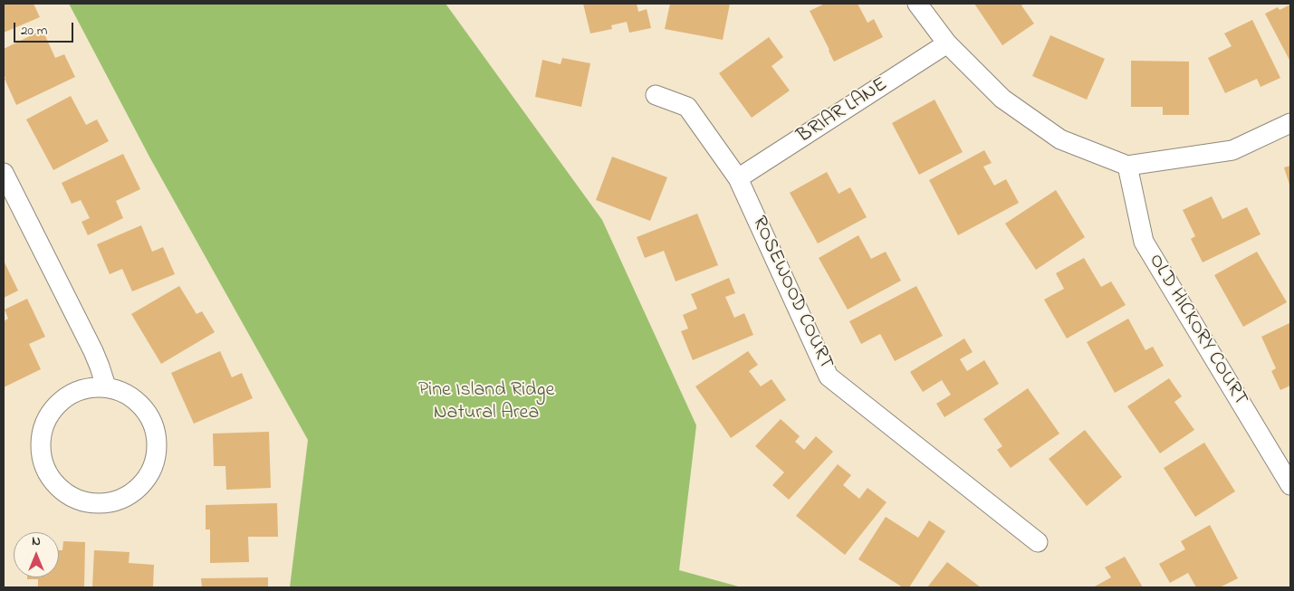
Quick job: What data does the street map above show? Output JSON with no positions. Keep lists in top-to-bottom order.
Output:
{
  "streets": {
    "street": ["BRIAR LANE", "ROSEWOOD COURT", "OLD HICKORY COURT"]
  },
  "crossings": [
    ["BRIAR LANE", "ROSEWOOD COURT"]
  ],
  "parks": ["Pine Island Ridge Natural Area"],
  "scale_bar": "20 m",
  "north": "top"
}
